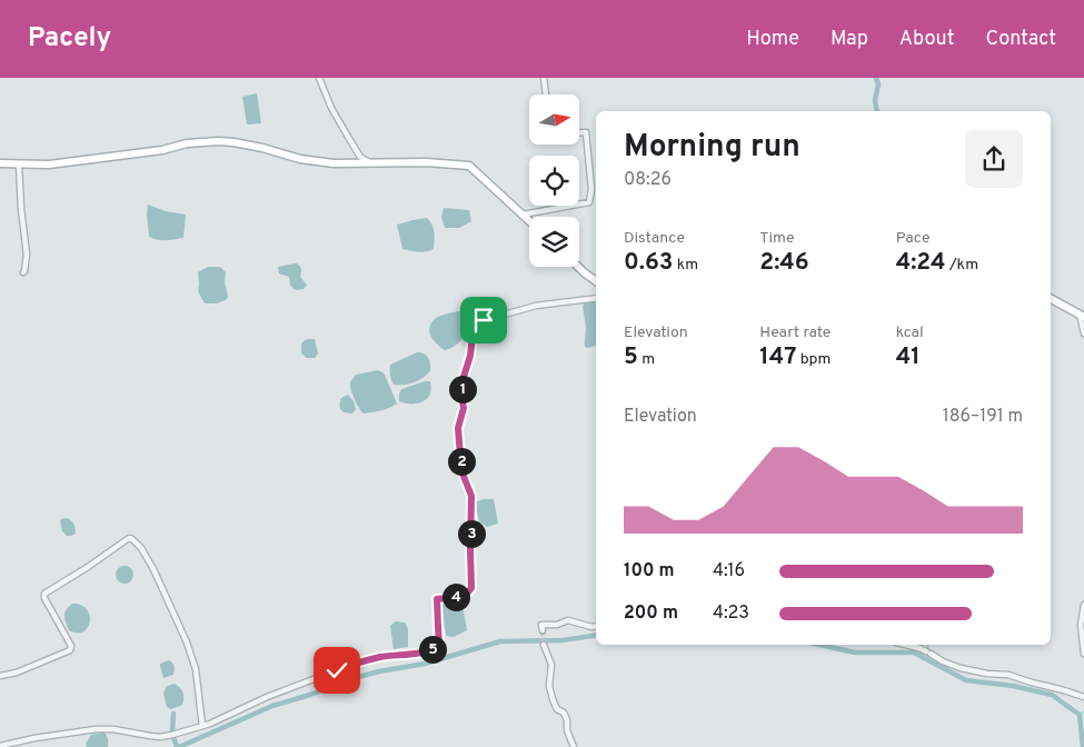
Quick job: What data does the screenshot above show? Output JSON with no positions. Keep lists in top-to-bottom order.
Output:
{
  "north": "right",
  "page": {
    "header": "Pacely",
    "nav": [
      "Home",
      "Map",
      "About",
      "Contact"
    ],
    "heading": ["Morning run", "08:26"],
    "stats": [
      ["Distance", "0.63 km"],
      ["Time", "2:46"],
      ["Pace", "4:24 /km"],
      ["Elevation", "5 m"],
      ["Heart rate", "147 bpm"],
      ["kcal", "41"]
    ],
    "pins": [
      "1",
      "2",
      "3",
      "4",
      "5"
    ],
    "chart": ["Elevation", "186–191 m"],
    "list": [
      {
        "name": "100 m",
        "note": "4:16"
      },
      {
        "name": "200 m",
        "note": "4:23"
      }
    ]
  }
}
